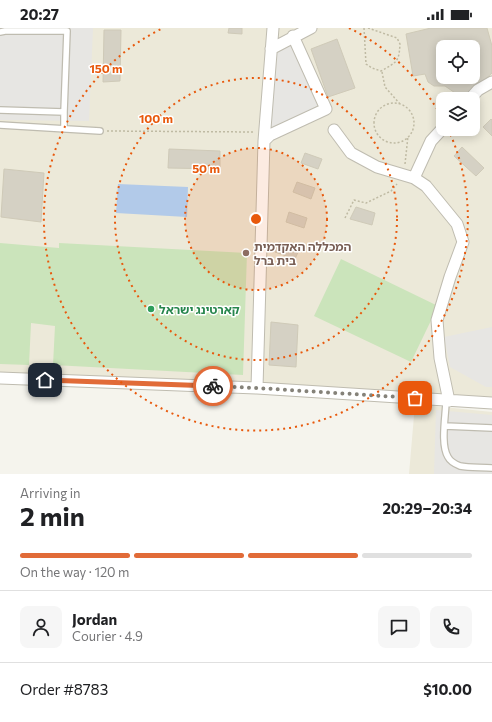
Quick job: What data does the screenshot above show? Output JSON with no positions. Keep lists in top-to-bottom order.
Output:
{
  "places": ["המכללה האקדמית בית ברל", "קארטינג ישראל"],
  "page": {
    "status": "20:27",
    "heading": ["2 min", "Arriving in", "20:29–20:34"],
    "panel": [
      "Jordan",
      "Courier · 4.9",
      "Order #8783",
      "$10.00"
    ],
    "bar": "On the way · 120 m"
  },
  "rings": ["150 m", "100 m", "50 m"]
}
